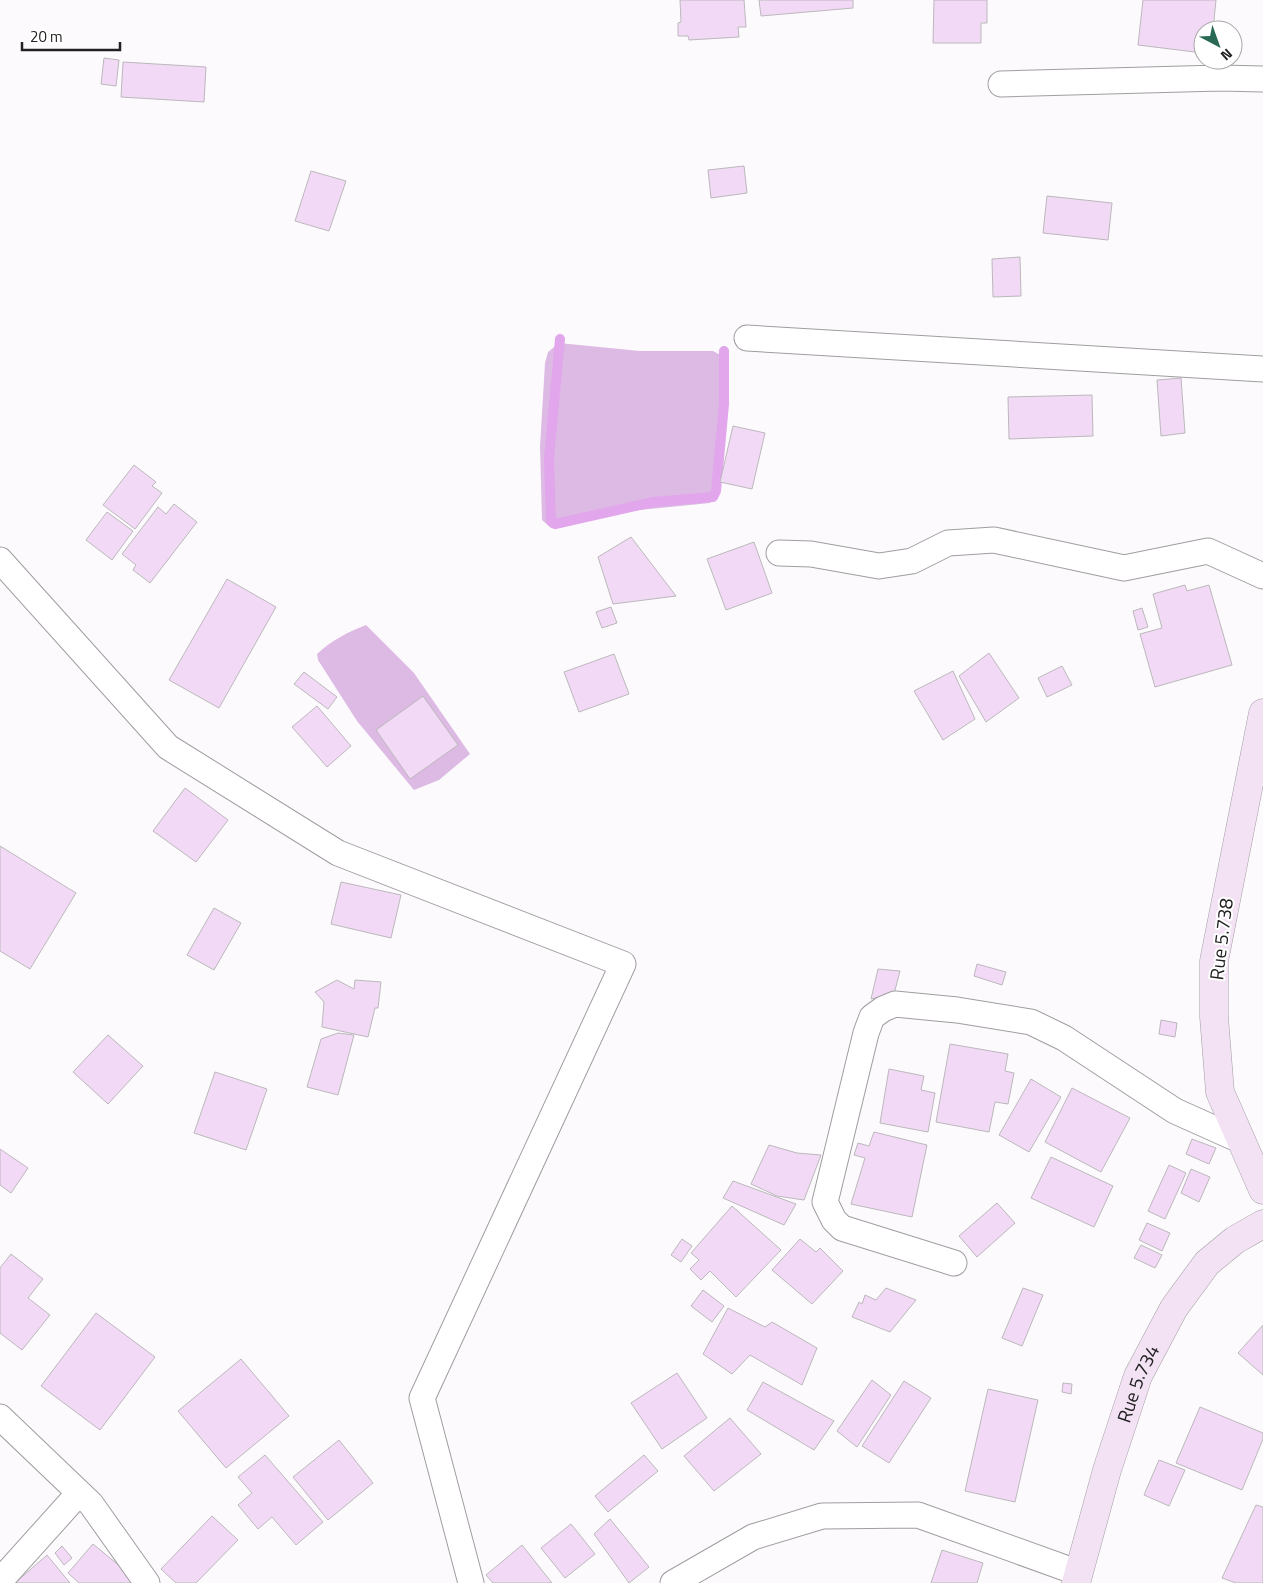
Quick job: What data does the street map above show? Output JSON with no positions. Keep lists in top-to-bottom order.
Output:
{
  "streets": {
    "street": ["Rue 5.738", "Rue 5.734"]
  },
  "scale_bar": "20 m",
  "north": "bottom right"
}
